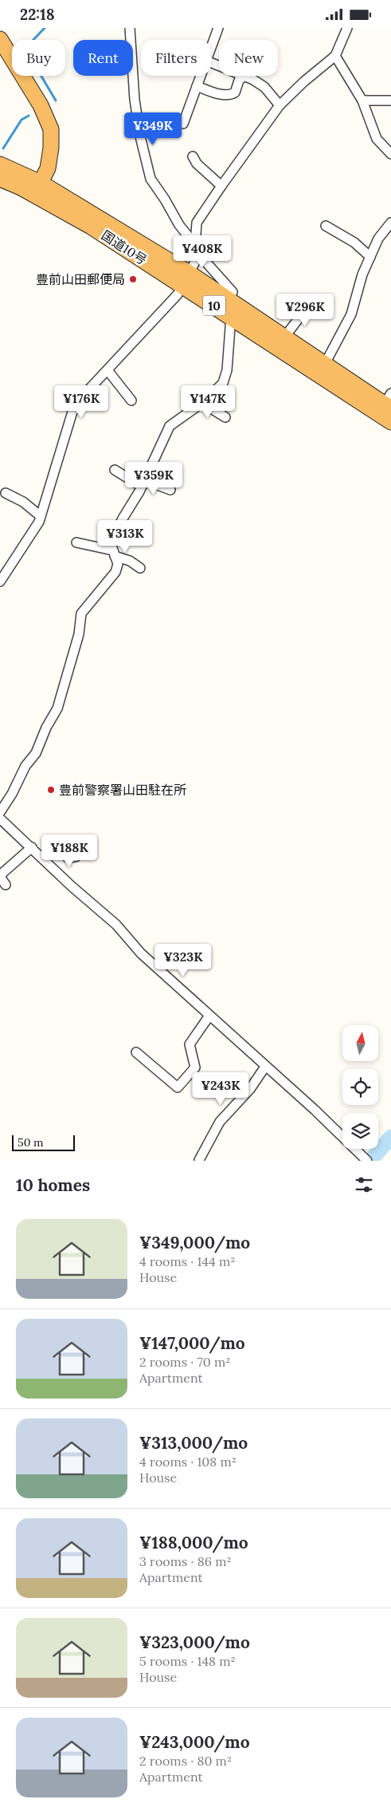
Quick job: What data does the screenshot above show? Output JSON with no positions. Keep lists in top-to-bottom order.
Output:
{
  "streets": {
    "highway": ["国道10号", "10"]
  },
  "places": ["豊前山田郵便局", "豊前警察署山田駐在所"],
  "scale_bar": "50 m",
  "north": "top",
  "page": {
    "status": "22:18",
    "chip": [
      "Buy",
      "Rent",
      "Filters",
      "New"
    ],
    "price": [
      "¥349K",
      "¥408K",
      "¥296K",
      "¥176K",
      "¥147K",
      "¥359K",
      "¥313K",
      "¥188K",
      "¥323K",
      "¥243K"
    ],
    "scale": "50 m",
    "heading": "10 homes",
    "list": [
      {
        "name": "¥349,000/mo",
        "note": "4 rooms · 144 m² · House"
      },
      {
        "name": "¥147,000/mo",
        "note": "2 rooms · 70 m² · Apartment"
      },
      {
        "name": "¥313,000/mo",
        "note": "4 rooms · 108 m² · House"
      },
      {
        "name": "¥188,000/mo",
        "note": "3 rooms · 86 m² · Apartment"
      },
      {
        "name": "¥323,000/mo",
        "note": "5 rooms · 148 m² · House"
      },
      {
        "name": "¥243,000/mo",
        "note": "2 rooms · 80 m² · Apartment"
      }
    ]
  }
}
